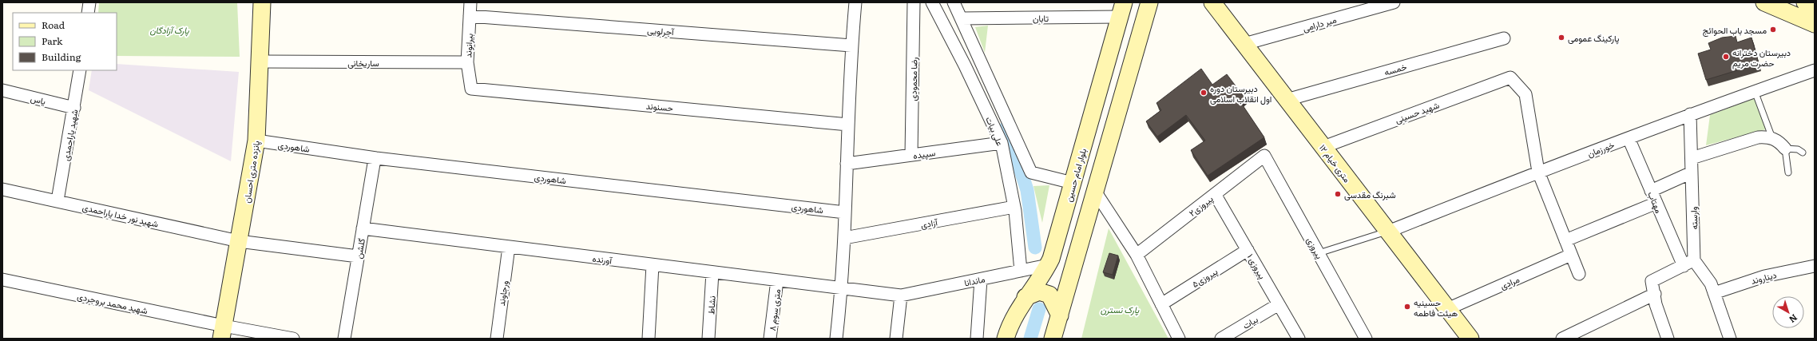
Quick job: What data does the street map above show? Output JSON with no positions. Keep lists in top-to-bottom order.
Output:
{
  "streets": {
    "main road": ["۱۲ متری خیام", "پانزده متری احسان", "بلوار امام حسین"],
    "street": [
      "تابان",
      "میر دارامی",
      "آجرلویی",
      "بیرانوند",
      "ساریخانی",
      "خمسه",
      "رضا محمودی",
      "یاس",
      "حسنوند",
      "شهید حسینی",
      "علی بیات",
      "شهید یاراحمدی",
      "شاهوردی",
      "خورزمان",
      "سپیده",
      "مهتاب",
      "پیروزی۲",
      "شهید نور خدا یاراحمدی",
      "وارسته",
      "آزادی",
      "پیروزی",
      "گلشن",
      "آورنده",
      "پیروزی ۱",
      "پیروزی۵",
      "دیناروند",
      "ماندانا",
      "مرادی",
      "ورجاوند",
      "شهید محمد بروجردی",
      "نشاط",
      "۸ متری سوم",
      "بیات"
    ]
  },
  "crossings": [
    ["تابان", "علی بیات"],
    ["تابان", "بلوار امام حسین"],
    ["میر دارامی", "۱۲ متری خیام"],
    ["آجرلویی", "بیرانوند"],
    ["بیرانوند", "ساریخانی"],
    ["بیرانوند", "حسنوند"],
    ["ساریخانی", "پانزده متری احسان"],
    ["خمسه", "۱۲ متری خیام"],
    ["رضا محمودی", "سپیده"],
    ["یاس", "شهید یاراحمدی"],
    ["شهید حسینی", "خورزمان"],
    ["شهید حسینی", "۱۲ متری خیام"],
    ["علی بیات", "سپیده"],
    ["علی بیات", "بلوار امام حسین"],
    ["علی بیات", "آزادی"],
    ["علی بیات", "ماندانا"],
    ["شهید یاراحمدی", "شهید نور خدا یاراحمدی"],
    ["شاهوردی", "پانزده متری احسان"],
    ["شاهوردی", "گلشن"],
    ["خورزمان", "۱۲ متری خیام"],
    ["خورزمان", "مهتاب"],
    ["خورزمان", "وارسته"],
    ["۱۲ متری خیام", "مرادی"],
    ["پانزده متری احسان", "شهید نور خدا یاراحمدی"],
    ["پانزده متری احسان", "شهید محمد بروجردی"],
    ["بلوار امام حسین", "ماندانا"],
    ["پیروزی۲", "پیروزی"],
    ["پیروزی۲", "پیروزی ۱"],
    ["شهید نور خدا یاراحمدی", "گلشن"],
    ["گلشن", "آورنده"],
    ["آورنده", "ماندانا"],
    ["آورنده", "ورجاوند"],
    ["آورنده", "نشاط"],
    ["آورنده", "۸ متری سوم"],
    ["پیروزی ۱", "پیروزی۵"],
    ["پیروزی ۱", "بیات"]
  ],
  "parks": ["پارک آزادگان", "پارک نسترن"],
  "places": [
    "مسجد باب الحوائج",
    "پارکینگ عمومی",
    "دبیرستان دخترانه حضرت مریم",
    "دبیرستان دوره اول انقلاب اسلامی",
    "شبرنگ مقدسی",
    "حسینیه هیئت فاطمه"
  ],
  "legend": ["Road", "Park", "Building"],
  "north": "bottom right"
}
